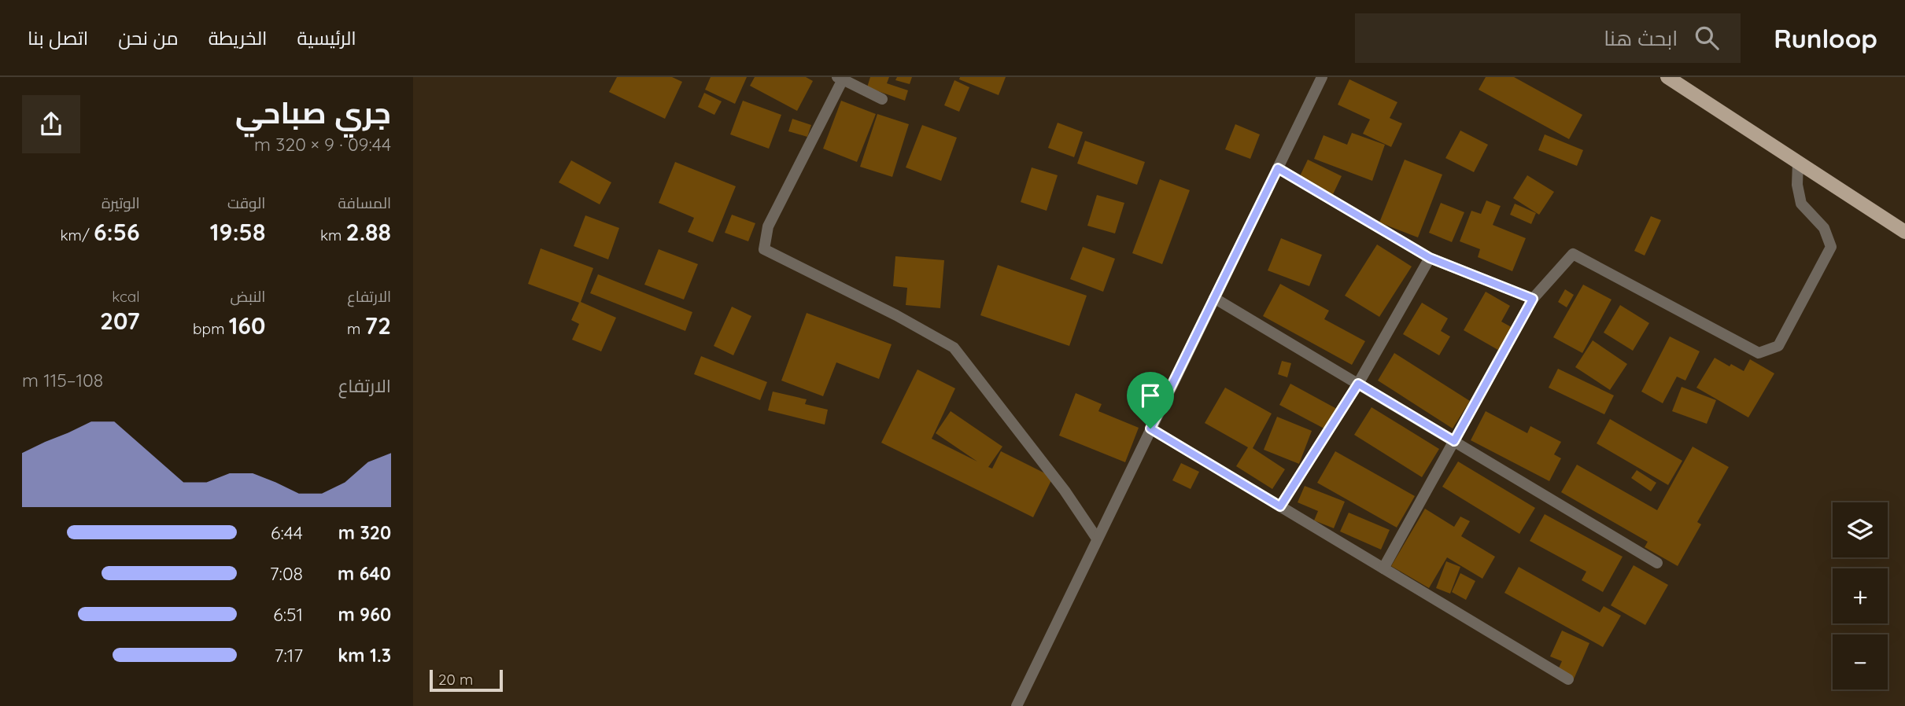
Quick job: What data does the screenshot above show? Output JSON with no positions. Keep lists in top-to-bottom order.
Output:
{
  "scale_bar": "20 m",
  "page": {
    "header": "Runloop",
    "search": "ابحث هنا",
    "nav": [
      "الرئيسية",
      "الخريطة",
      "من نحن",
      "اتصل بنا"
    ],
    "heading": ["جري صباحي", "09:44 · 9 × 320 m"],
    "stats": [
      ["المسافة", "2.88 km"],
      ["الوقت", "19:58"],
      ["الوتيرة", "6:56 /km"],
      ["الارتفاع", "72 m"],
      ["النبض", "160 bpm"],
      ["kcal", "207"]
    ],
    "chart": ["الارتفاع", "108–115 m"],
    "map_buttons": ["+", "−"],
    "list": [
      {
        "name": "320 m",
        "note": "6:44"
      },
      {
        "name": "640 m",
        "note": "7:08"
      },
      {
        "name": "960 m",
        "note": "6:51"
      },
      {
        "name": "1.3 km",
        "note": "7:17"
      }
    ],
    "scale": "20 m"
  }
}
